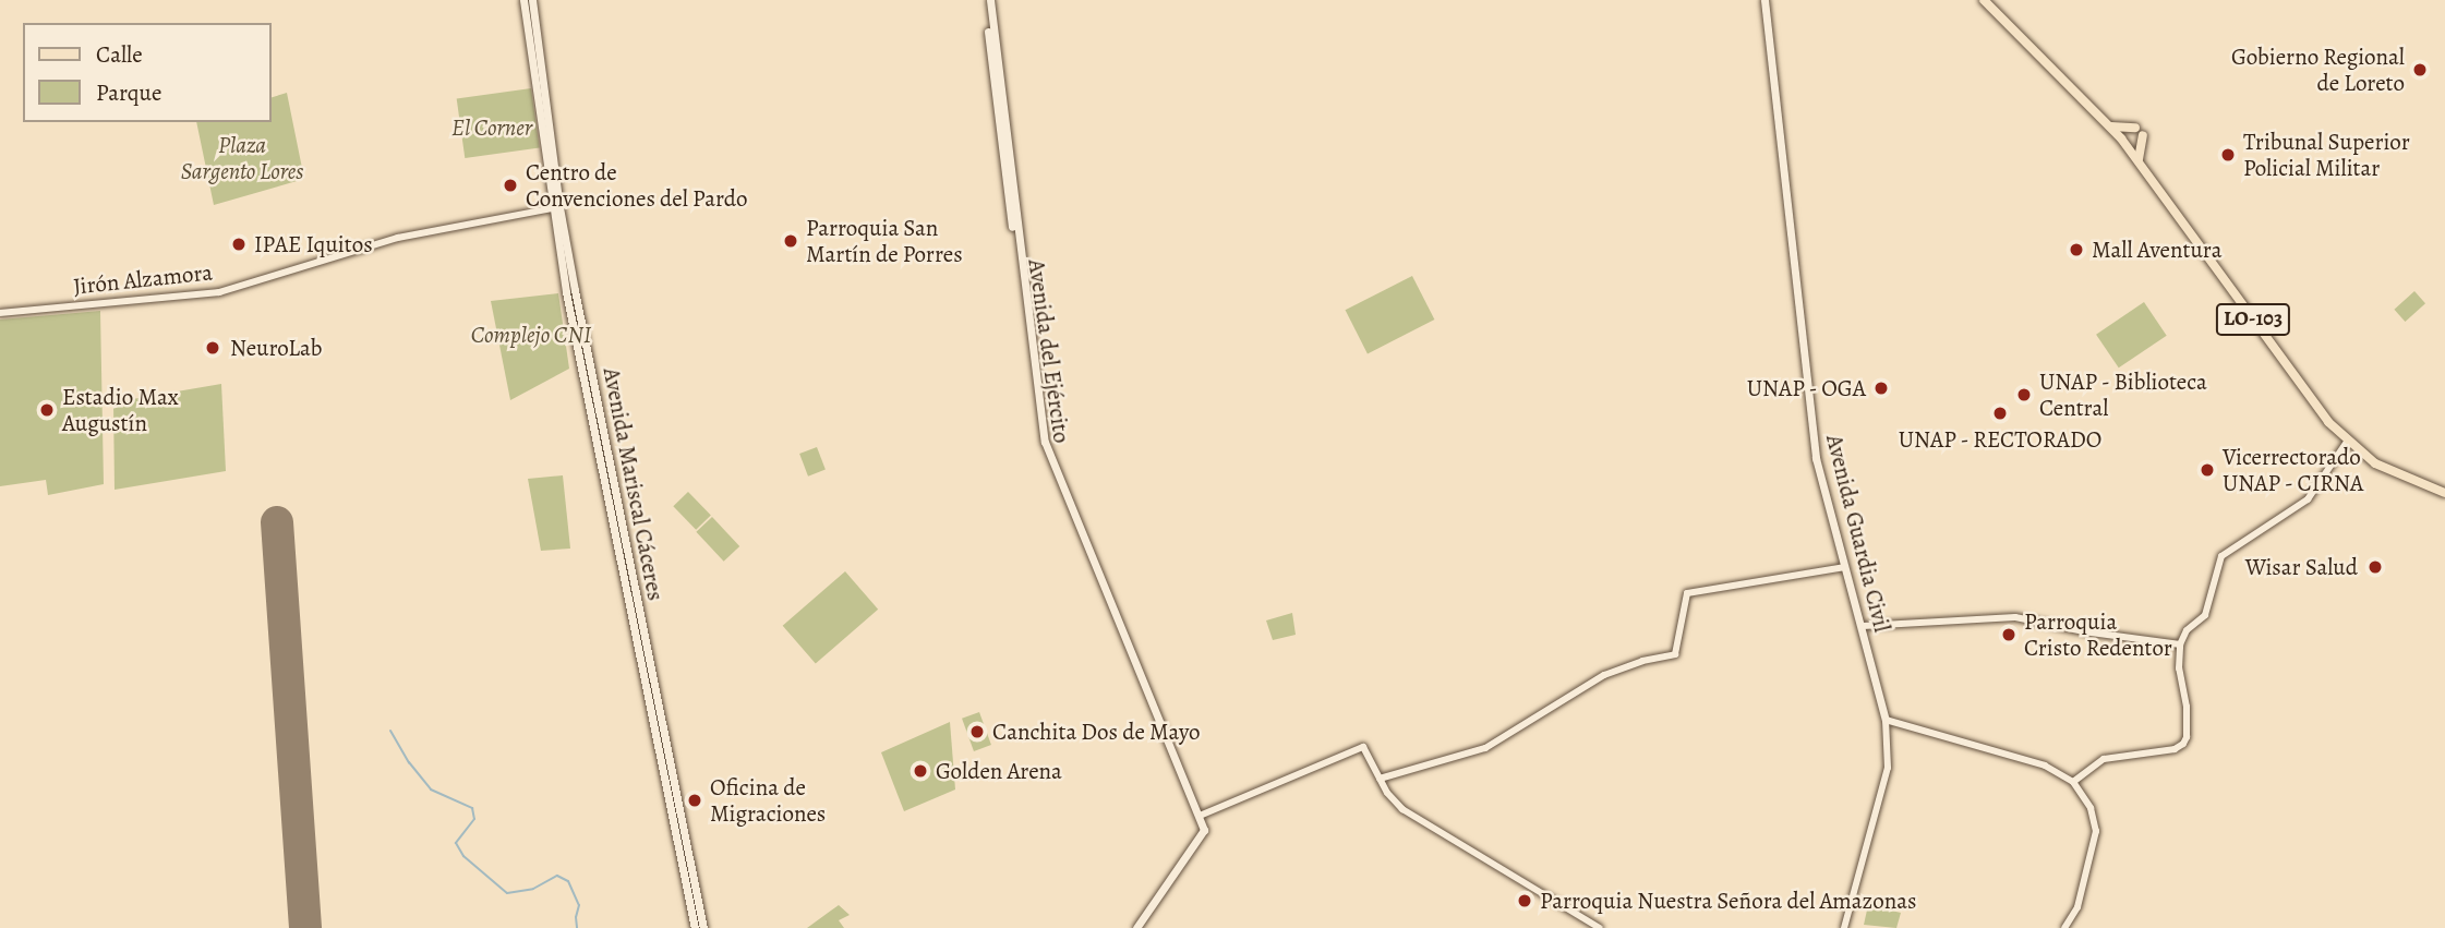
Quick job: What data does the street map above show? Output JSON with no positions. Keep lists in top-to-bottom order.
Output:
{
  "streets": {
    "main road": [
      "LO-103",
      "Avenida del Ejército",
      "Avenida Mariscal Cáceres",
      "Avenida Guardia Civil"
    ],
    "street": ["Jirón Alzamora"]
  },
  "crossings": [
    ["Jirón Alzamora", "Avenida Mariscal Cáceres"]
  ],
  "parks": ["El Corner", "Plaza Sargento Lores", "Complejo CNI"],
  "places": [
    "Gobierno Regional de Loreto",
    "Tribunal Superior Policial Militar",
    "Centro de Convenciones del Pardo",
    "Parroquia San Martín de Porres",
    "IPAE Iquitos",
    "Mall Aventura",
    "NeuroLab",
    "UNAP - OGA",
    "UNAP - Biblioteca Central",
    "Estadio Max Augustín",
    "UNAP - RECTORADO",
    "Vicerrectorado UNAP - CIRNA",
    "Wisar Salud",
    "Parroquia Cristo Redentor",
    "Canchita Dos de Mayo",
    "Golden Arena",
    "Oficina de Migraciones",
    "Parroquia Nuestra Señora del Amazonas"
  ],
  "legend": ["Calle", "Parque"]
}
